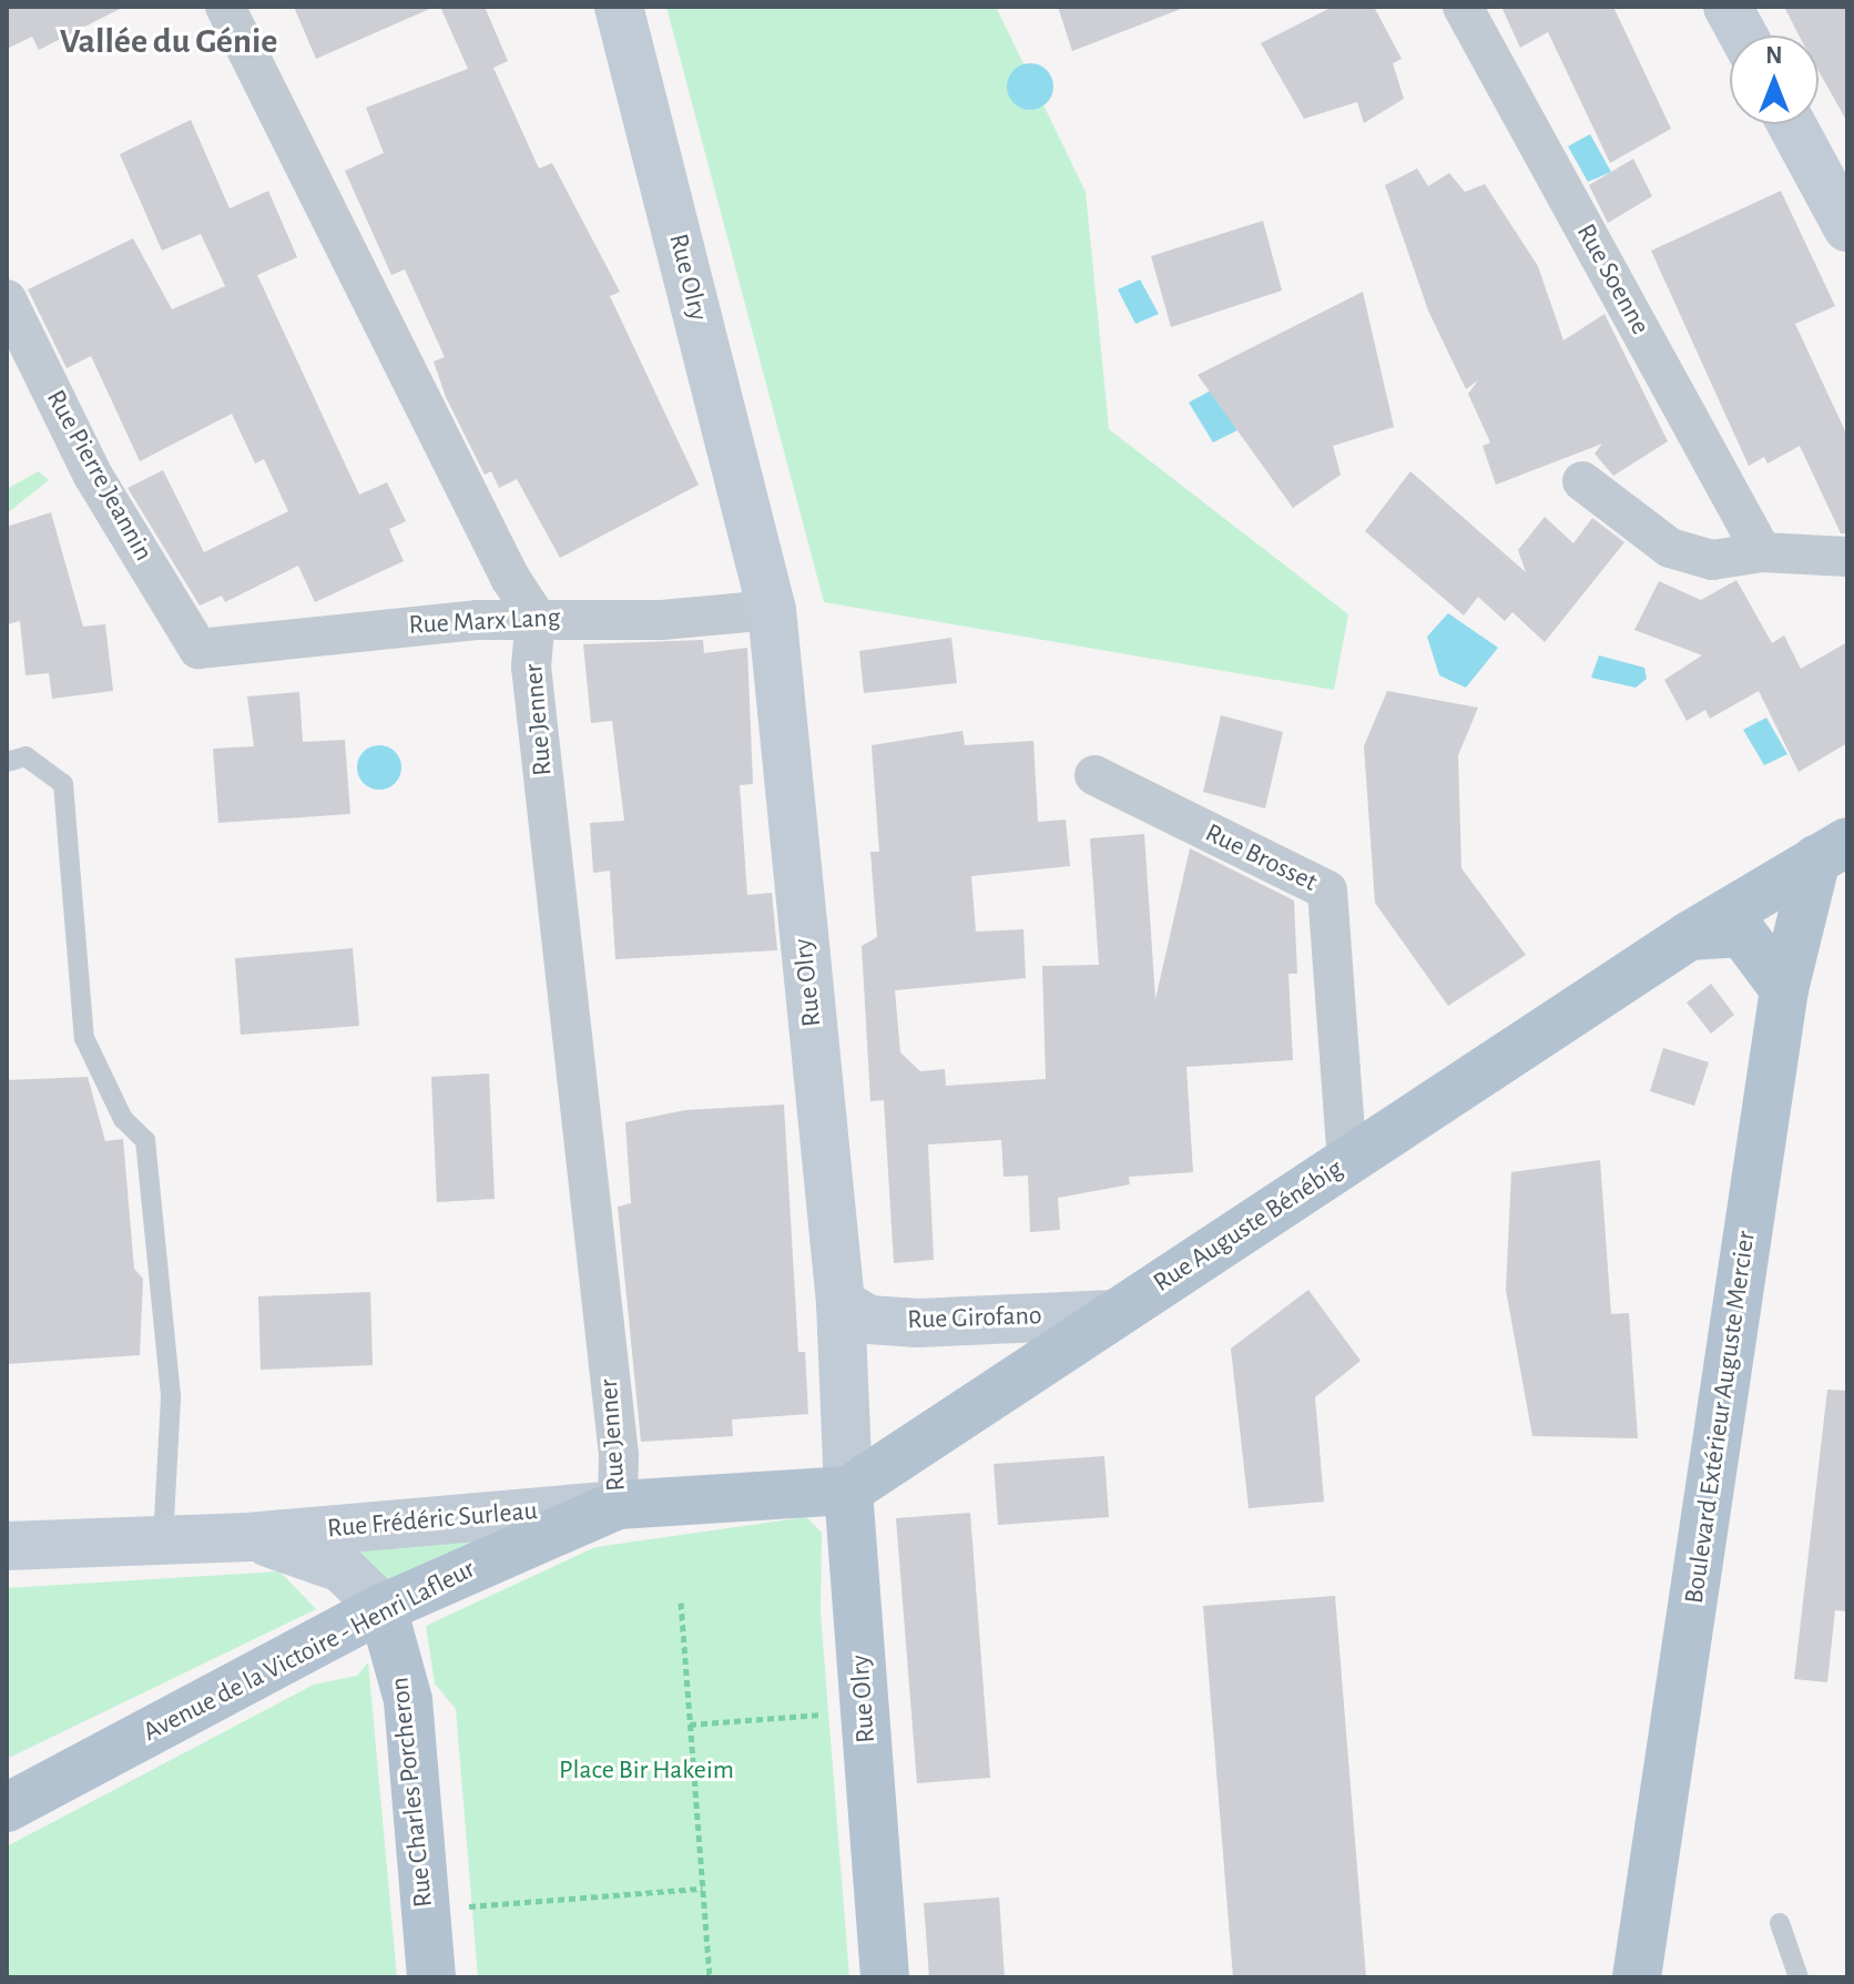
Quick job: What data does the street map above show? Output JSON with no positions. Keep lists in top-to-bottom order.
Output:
{
  "streets": {
    "main road": [
      "Rue Olry",
      "Rue Auguste Bénébig",
      "Boulevard Extérieur Auguste Mercier",
      "Avenue de la Victoire - Henri Lafleur",
      "Rue Charles Porcheron"
    ],
    "street": [
      "Rue Soenne",
      "Rue Pierre Jeannin",
      "Rue Marx Lang",
      "Rue Jenner",
      "Rue Brosset",
      "Rue Girofano",
      "Rue Frédéric Surleau"
    ]
  },
  "crossings": [
    ["Rue Olry", "Rue Marx Lang"],
    ["Rue Olry", "Rue Auguste Bénébig"],
    ["Rue Olry", "Rue Girofano"],
    ["Rue Pierre Jeannin", "Rue Marx Lang"],
    ["Rue Marx Lang", "Rue Jenner"],
    ["Rue Jenner", "Rue Frédéric Surleau"],
    ["Rue Jenner", "Avenue de la Victoire - Henri Lafleur"],
    ["Rue Brosset", "Rue Auguste Bénébig"],
    ["Rue Auguste Bénébig", "Rue Girofano"],
    ["Rue Auguste Bénébig", "Boulevard Extérieur Auguste Mercier"],
    ["Rue Frédéric Surleau", "Avenue de la Victoire - Henri Lafleur"],
    ["Rue Frédéric Surleau", "Rue Charles Porcheron"],
    ["Avenue de la Victoire - Henri Lafleur", "Rue Charles Porcheron"]
  ],
  "districts": ["Vallée du Génie"],
  "parks": ["Place Bir Hakeim"],
  "north": "top"
}
